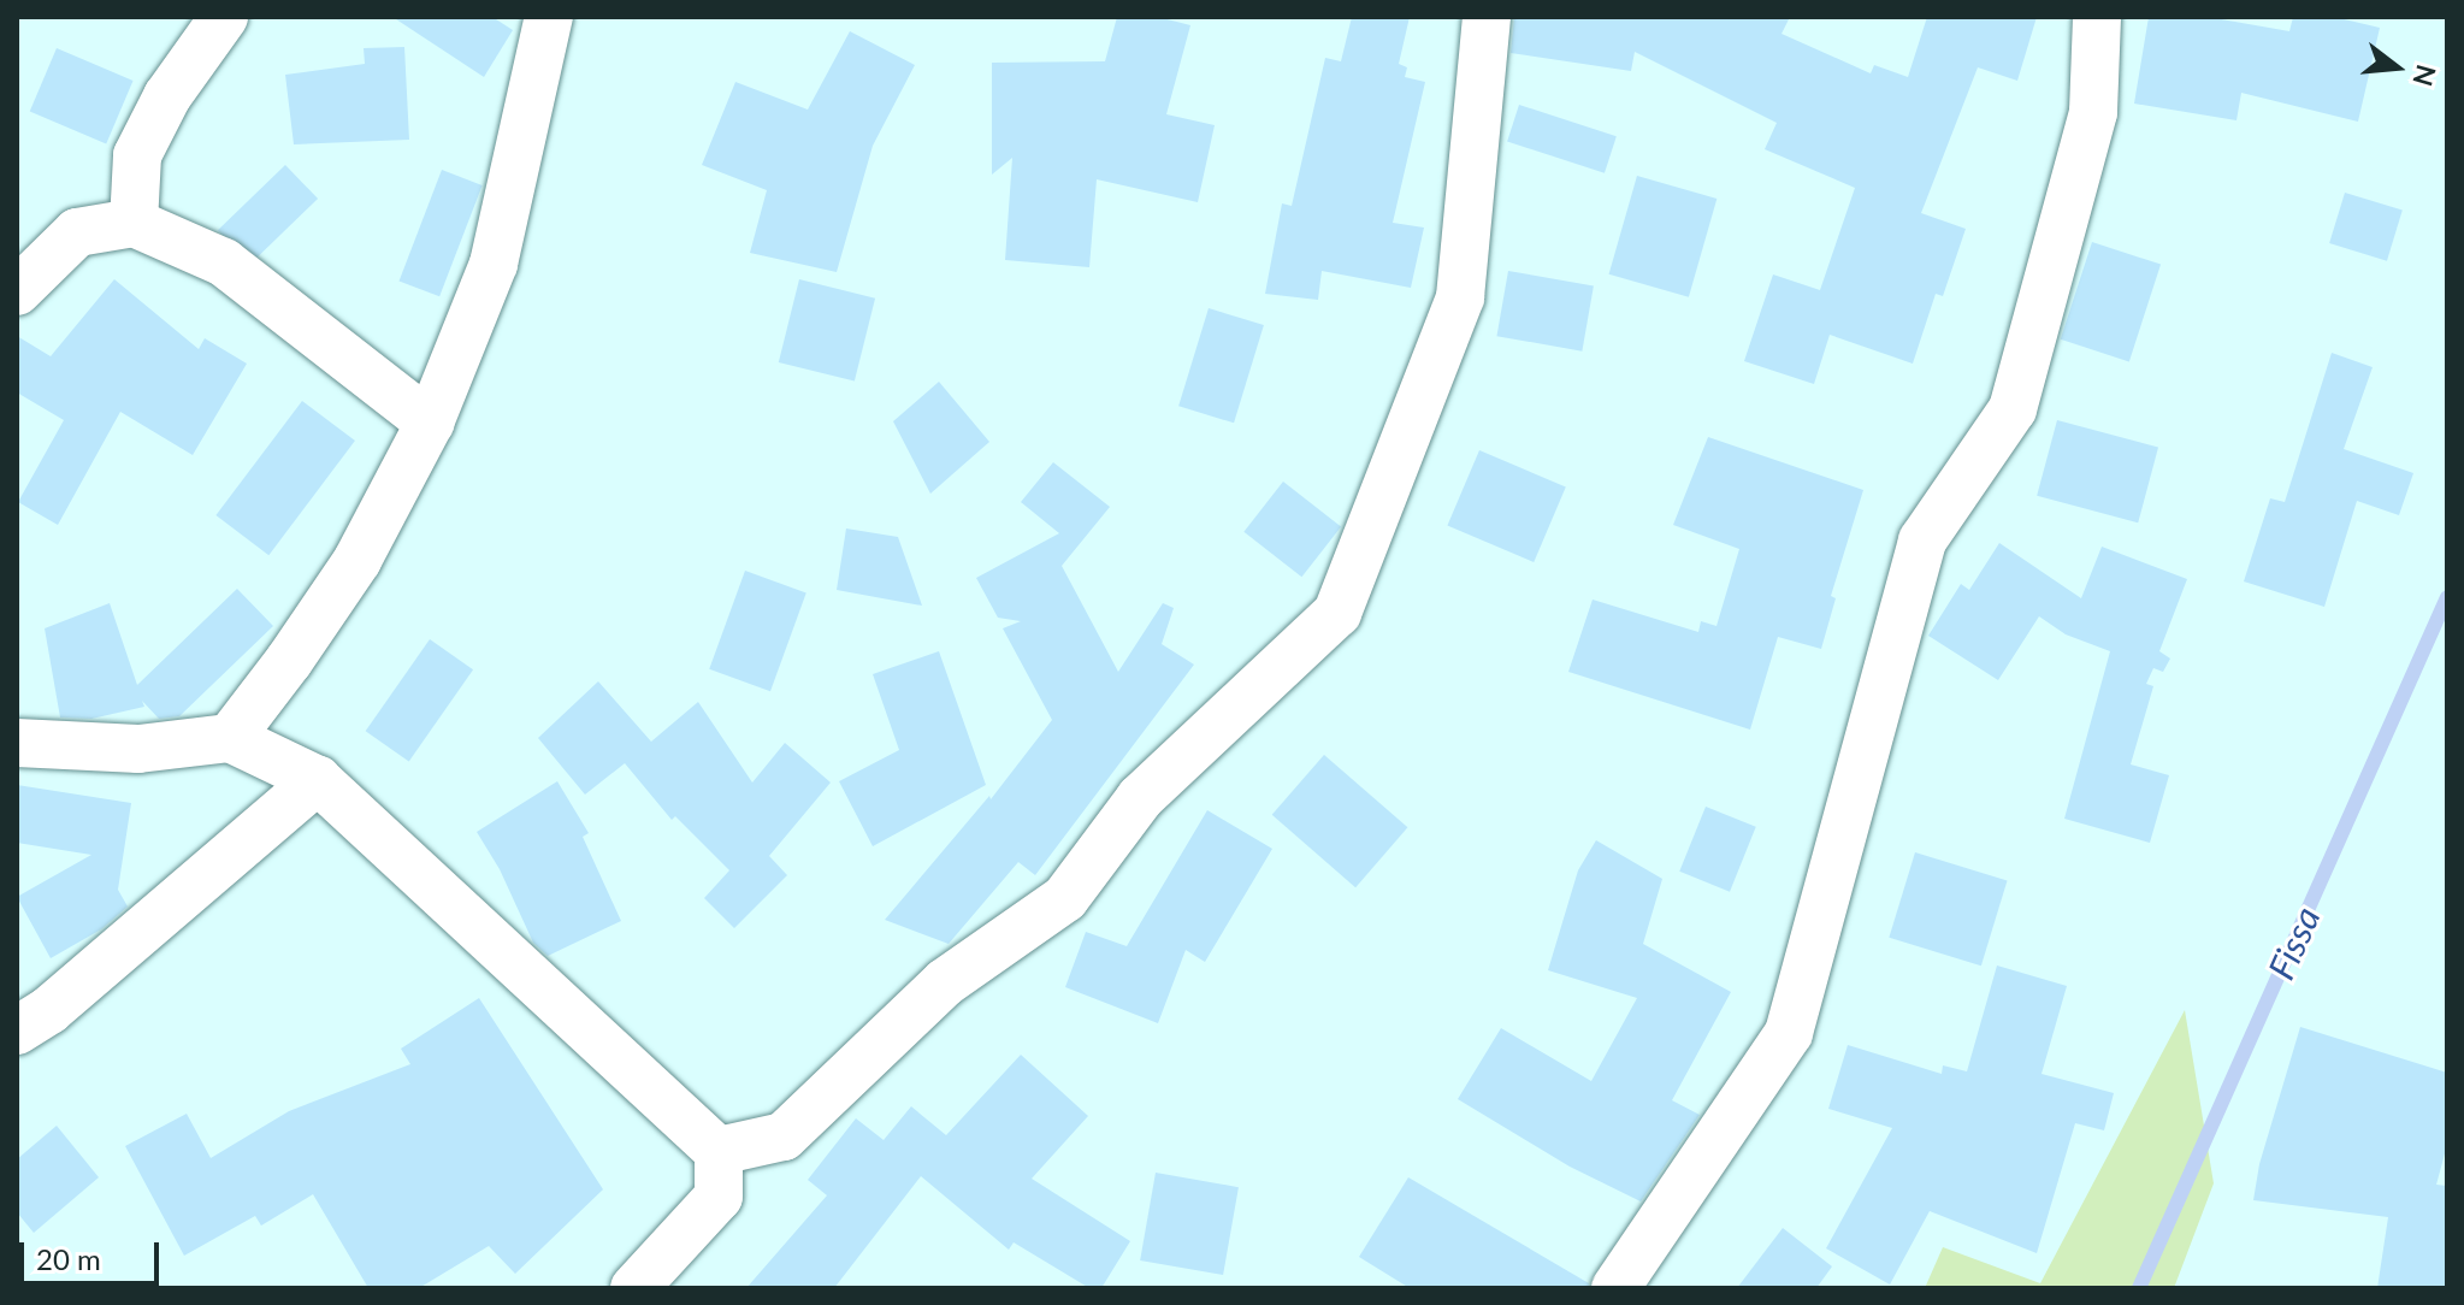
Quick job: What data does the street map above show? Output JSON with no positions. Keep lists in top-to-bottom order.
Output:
{
  "water": ["Fissa"],
  "scale_bar": "20 m",
  "north": "right"
}
